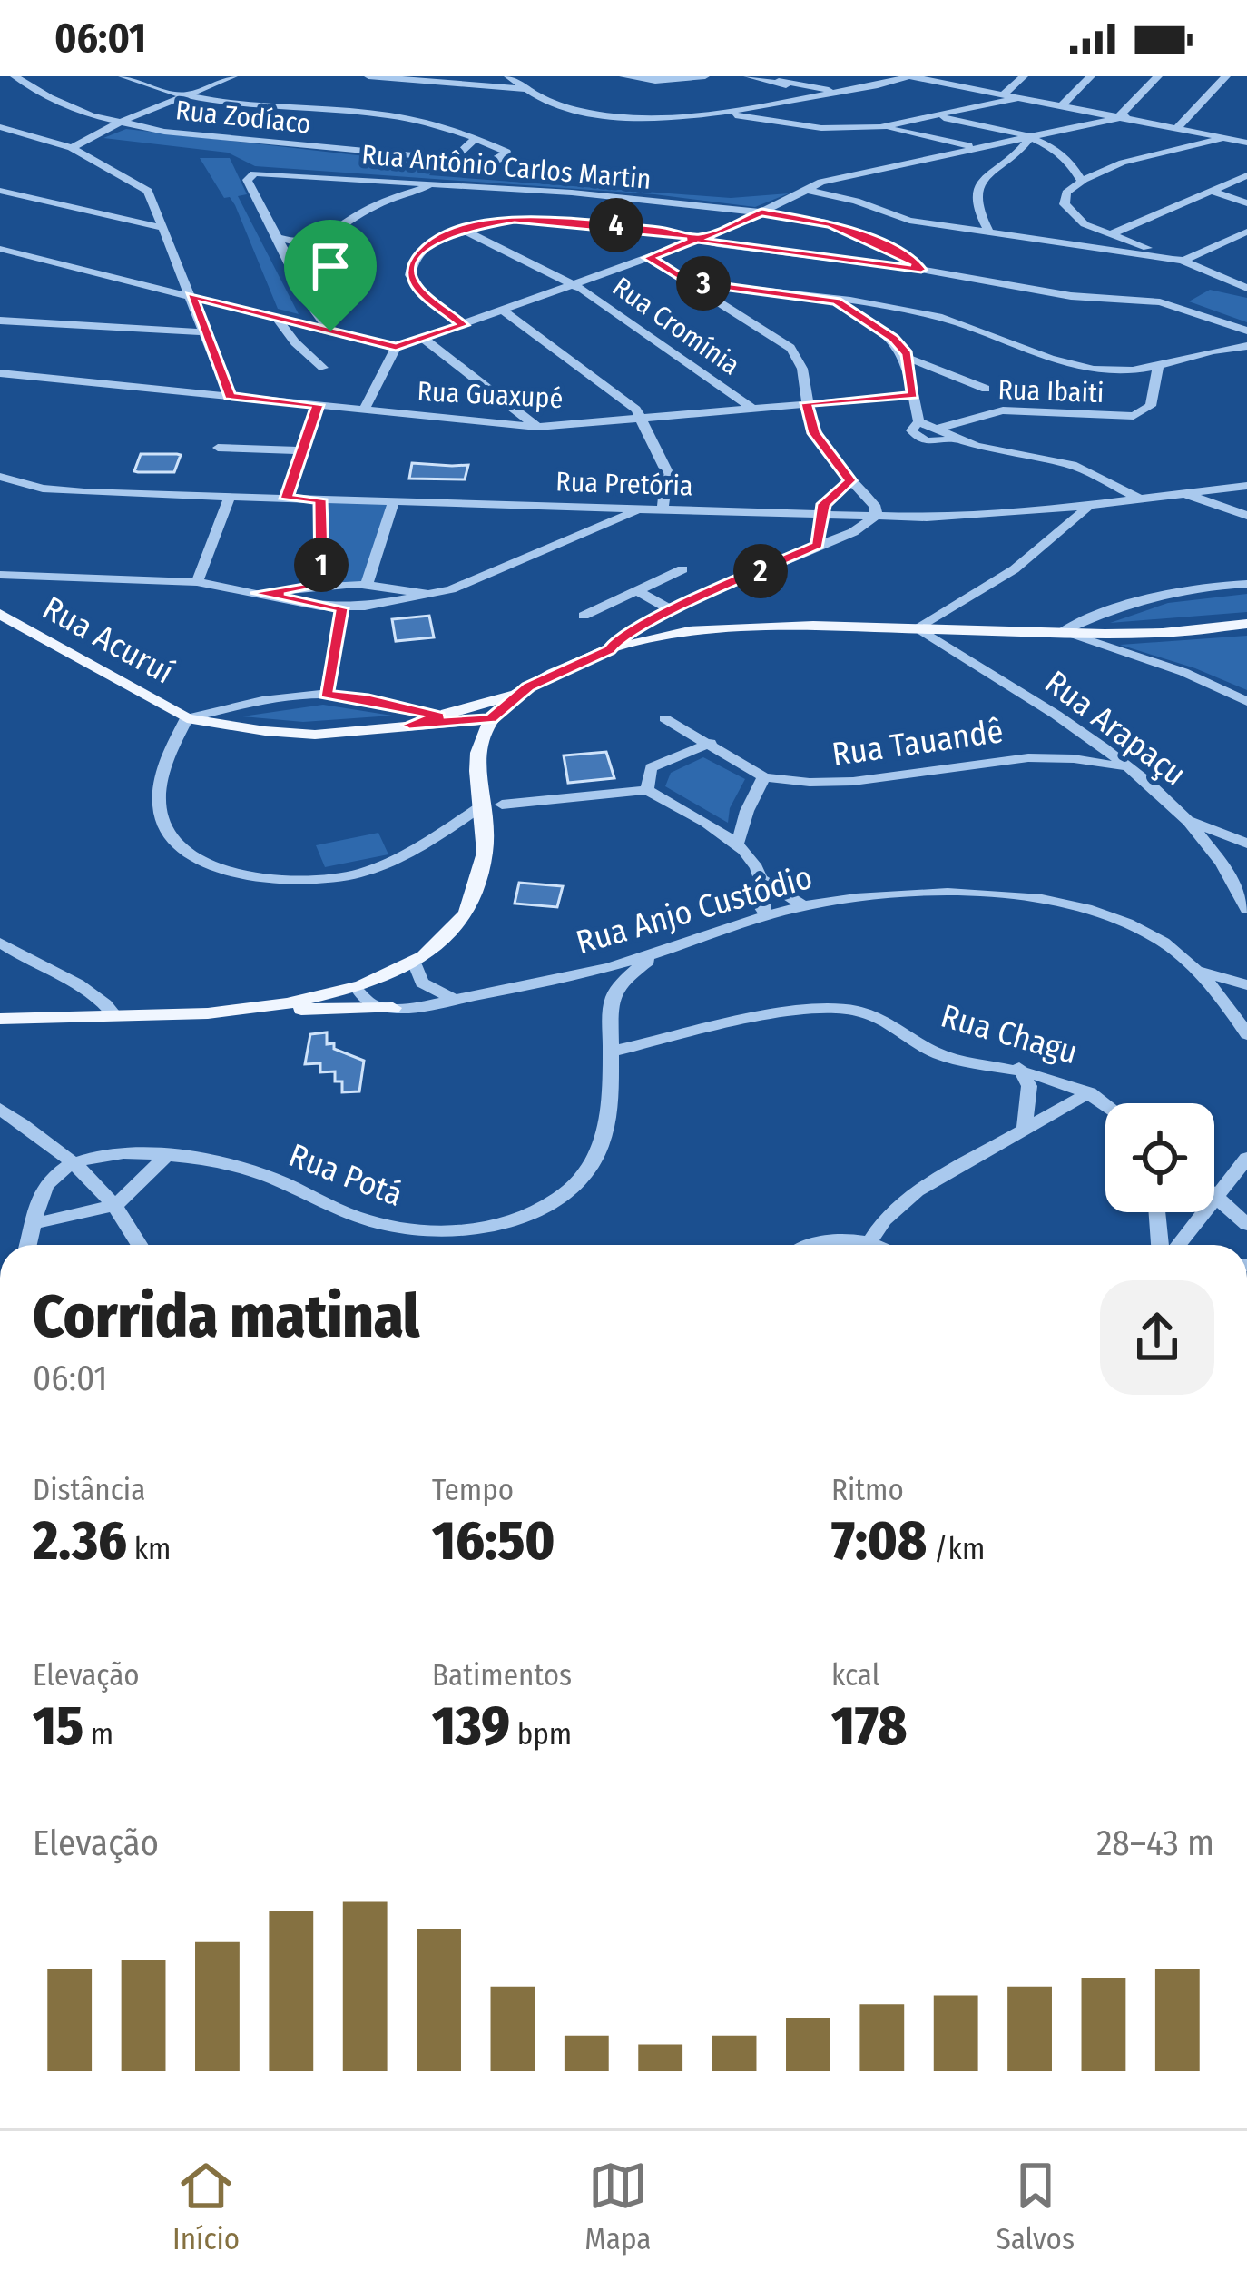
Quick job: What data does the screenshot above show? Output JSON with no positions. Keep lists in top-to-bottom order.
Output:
{
  "streets": {
    "main road": ["Rua Acuruí"],
    "street": [
      "Rua Zodíaco",
      "Rua Antônio Carlos Martin",
      "Rua Cromínia",
      "Rua Ibaiti",
      "Rua Guaxupé",
      "Rua Pretória",
      "Rua Arapaçu",
      "Rua Tauandê",
      "Rua Anjo Custódio",
      "Rua Chagu",
      "Rua Potá"
    ]
  },
  "crossings": [
    ["Rua Cromínia", "Rua Guaxupé"],
    ["Rua Arapaçu", "Rua Tauandê"],
    ["Rua Chagu", "Rua Potá"]
  ],
  "page": {
    "status": "06:01",
    "pins": [
      "4",
      "3",
      "1",
      "2"
    ],
    "heading": ["Corrida matinal", "06:01"],
    "stats": [
      ["Distância", "2.36 km"],
      ["Tempo", "16:50"],
      ["Ritmo", "7:08 /km"],
      ["Elevação", "15 m"],
      ["Batimentos", "139 bpm"],
      ["kcal", "178"]
    ],
    "chart": ["Elevação", "28–43 m"],
    "tabs": ["Início", "Mapa", "Salvos"]
  }
}
